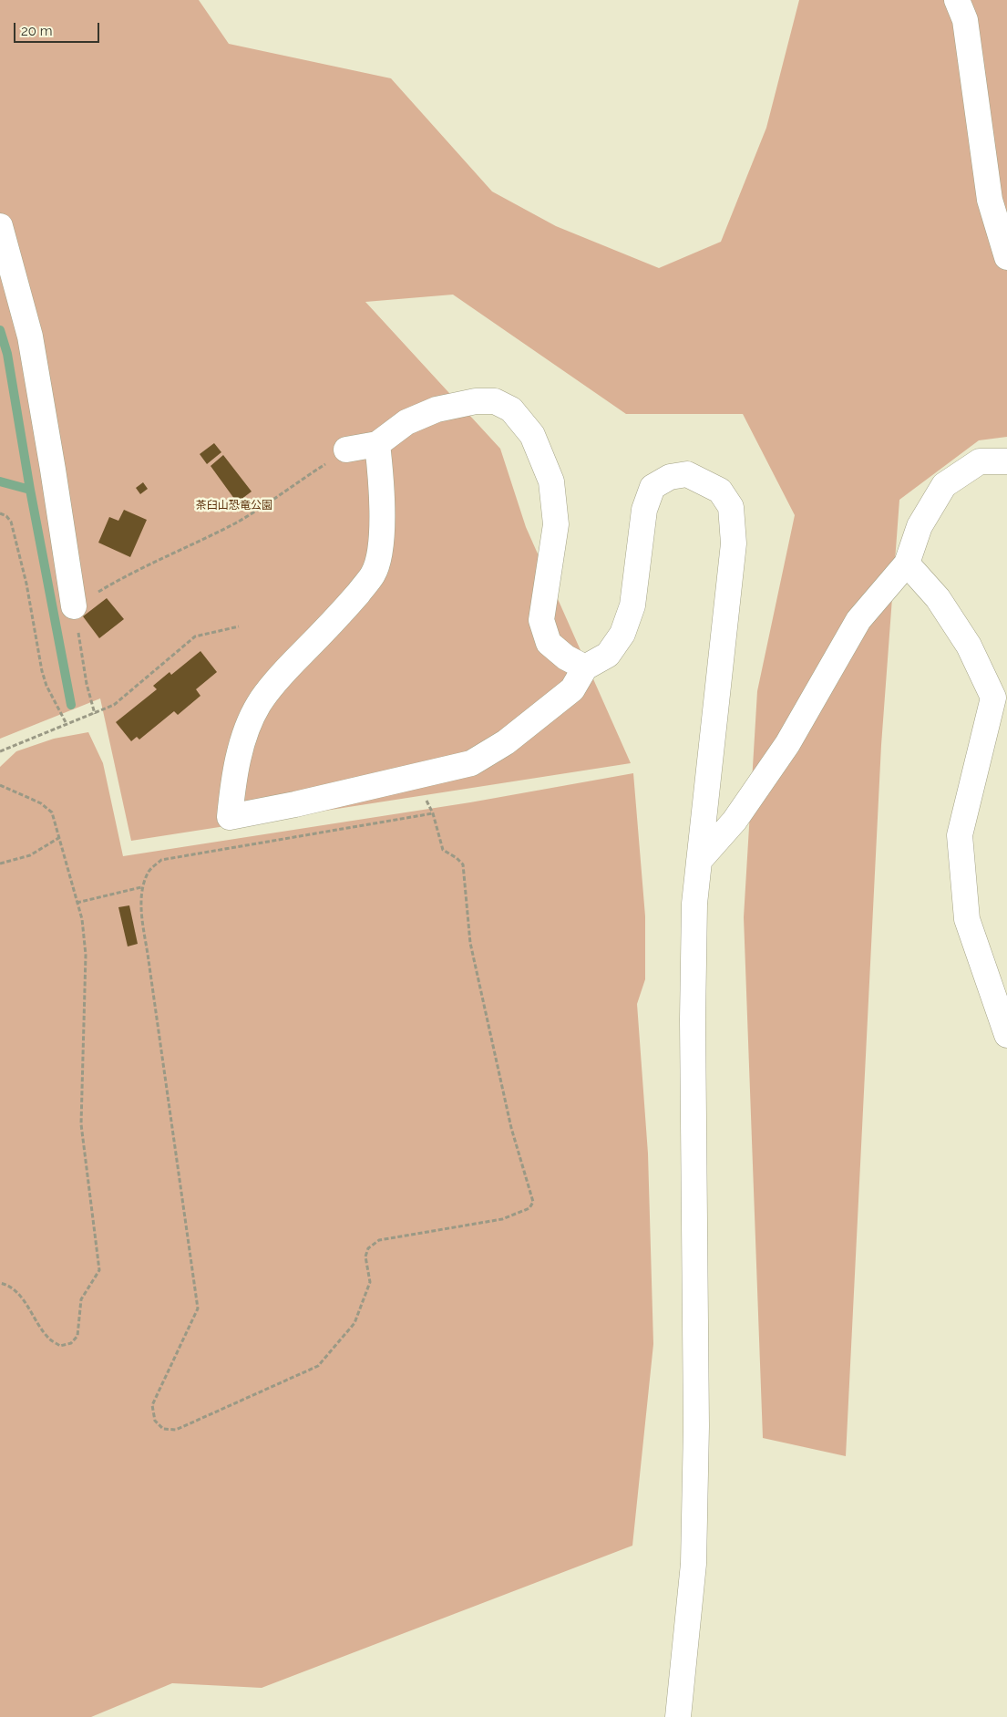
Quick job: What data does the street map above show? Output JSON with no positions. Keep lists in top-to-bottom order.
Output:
{
  "parks": ["茶臼山恐竜公園"],
  "scale_bar": "20 m"
}
